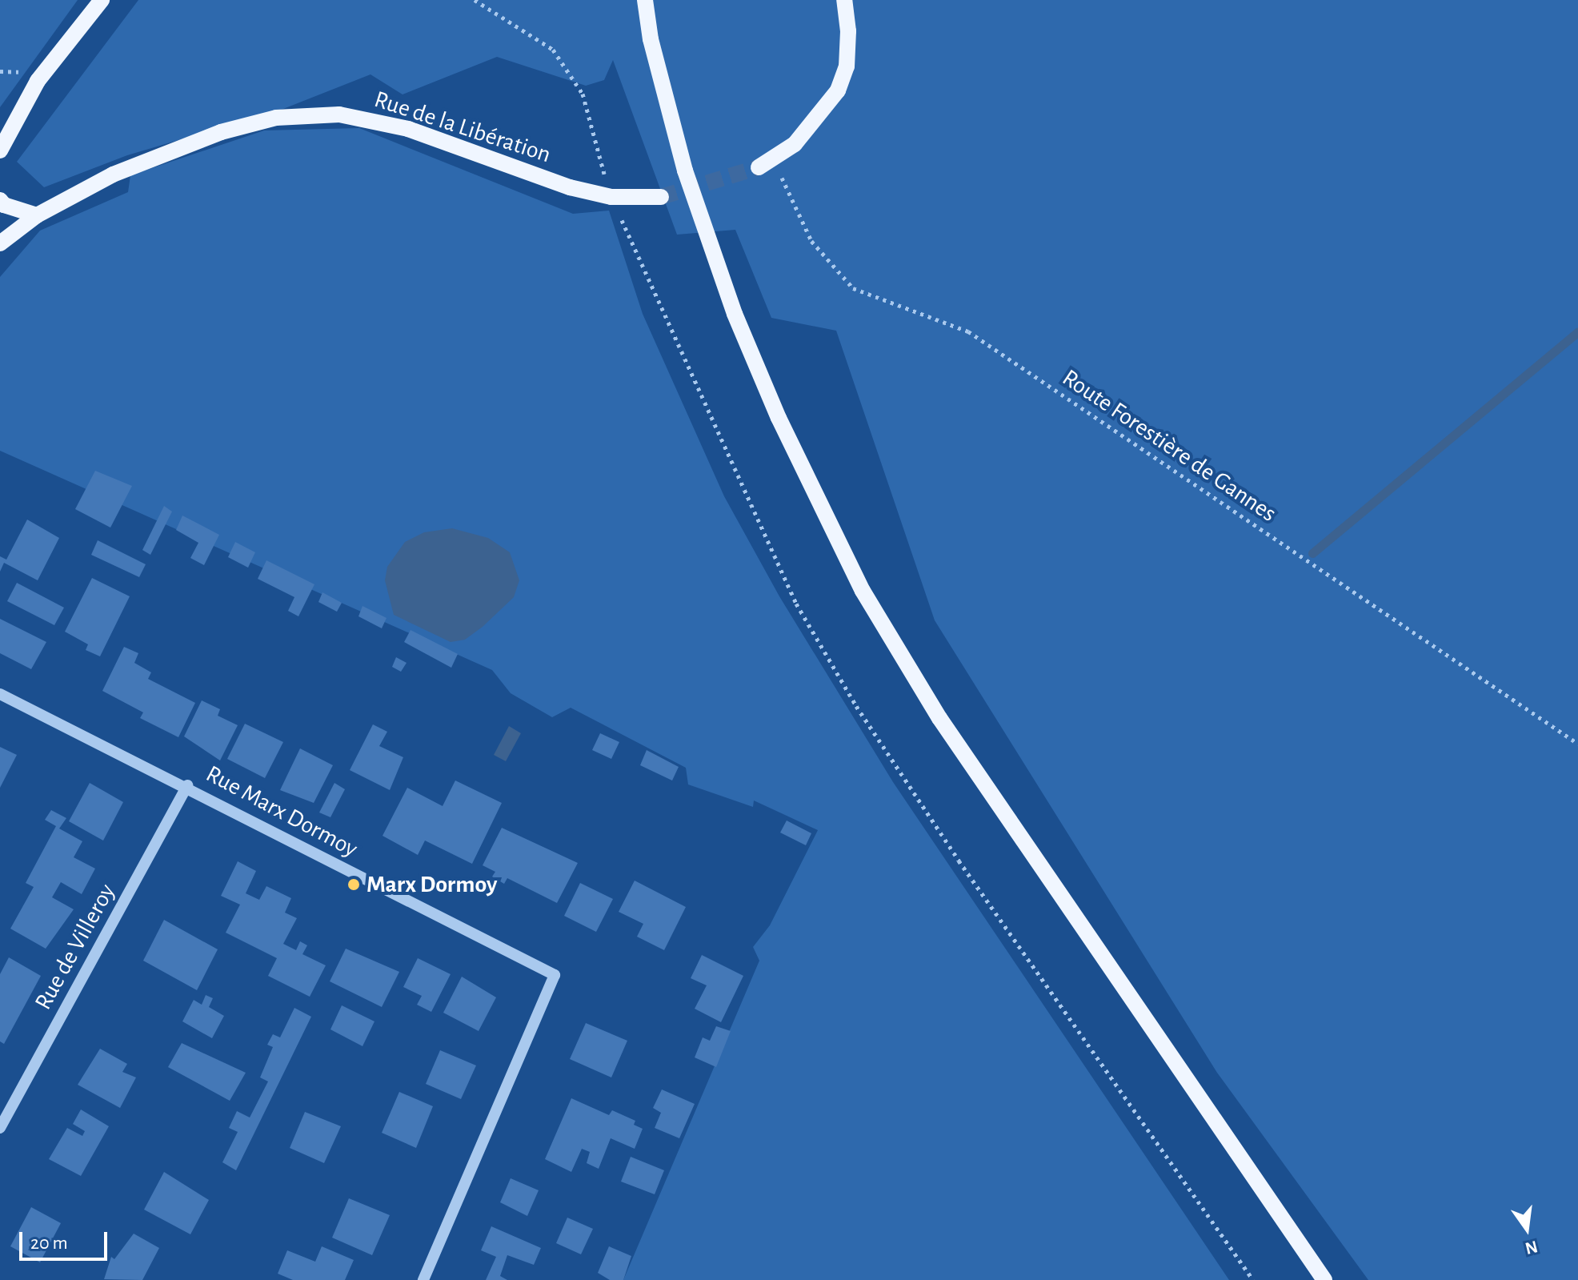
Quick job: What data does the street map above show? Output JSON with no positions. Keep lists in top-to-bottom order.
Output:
{
  "streets": {
    "main road": ["Rue de la Libération"],
    "street": ["Rue Marx Dormoy", "Rue de Villeroy"],
    "path": ["Route Forestière de Gannes"]
  },
  "crossings": [
    ["Rue Marx Dormoy", "Rue de Villeroy"]
  ],
  "places": ["Marx Dormoy"],
  "scale_bar": "20 m",
  "north": "bottom"
}
